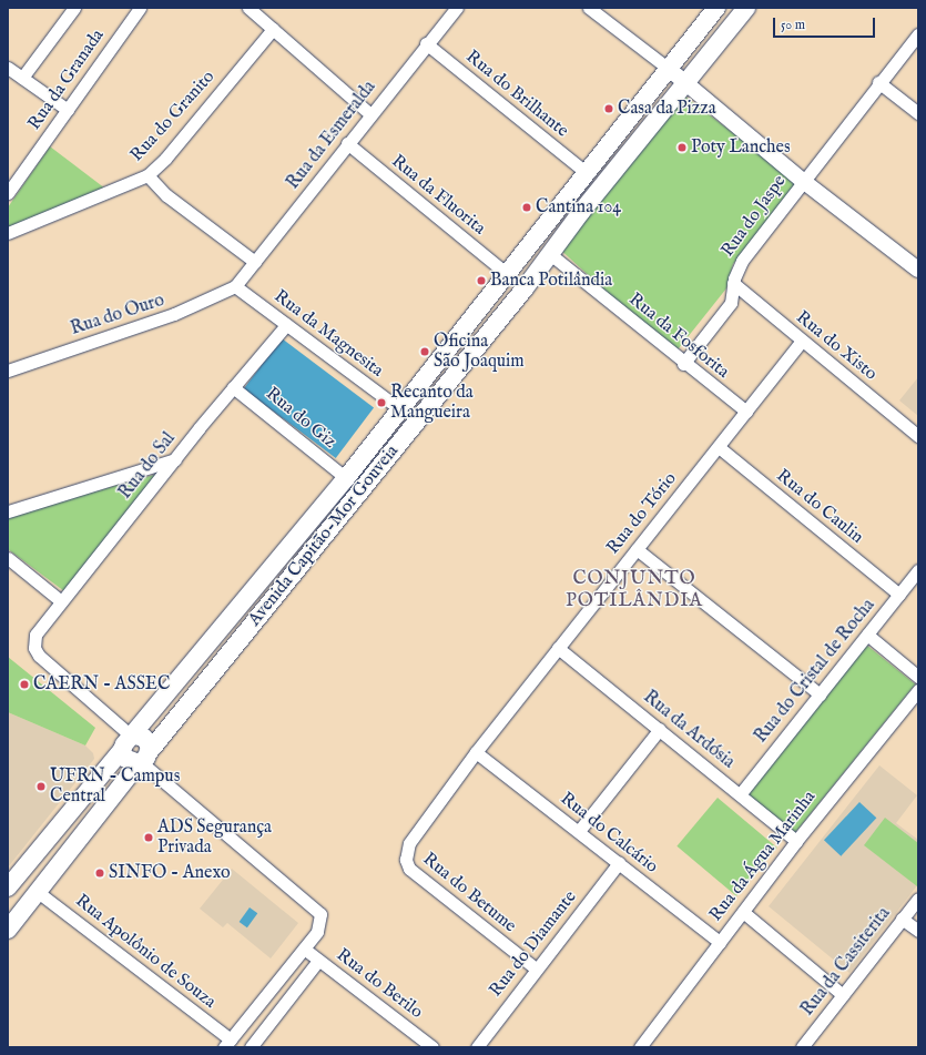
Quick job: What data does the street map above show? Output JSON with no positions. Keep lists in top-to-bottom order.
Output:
{
  "streets": {
    "main road": ["Avenida Capitão-Mor Gouveia"],
    "street": [
      "Rua da Granada",
      "Rua do Brilhante",
      "Rua do Granito",
      "Rua da Esmeralda",
      "Rua da Fluorita",
      "Rua do Jaspe",
      "Rua do Ouro",
      "Rua da Magnesita",
      "Rua da Fosforita",
      "Rua do Xisto",
      "Rua do Giz",
      "Rua do Sal",
      "Rua do Caulin",
      "Rua do Tório",
      "Rua do Cristal de Rocha",
      "Rua da Ardósia",
      "Rua do Calcário",
      "Rua da Água Marinha",
      "Rua do Betume",
      "Rua do Diamante",
      "Rua Apolônio de Souza",
      "Rua da Cassiterita",
      "Rua do Berilo"
    ]
  },
  "crossings": [
    ["Rua do Brilhante", "Rua da Esmeralda"],
    ["Rua da Esmeralda", "Rua da Fluorita"],
    ["Rua da Esmeralda", "Rua do Ouro"],
    ["Rua da Esmeralda", "Rua da Magnesita"],
    ["Rua do Jaspe", "Rua da Fosforita"],
    ["Rua do Jaspe", "Rua do Xisto"],
    ["Rua do Ouro", "Rua da Magnesita"],
    ["Rua da Magnesita", "Rua do Sal"],
    ["Rua da Fosforita", "Rua do Tório"],
    ["Rua da Fosforita", "Avenida Capitão-Mor Gouveia"],
    ["Rua do Xisto", "Rua do Tório"],
    ["Rua do Giz", "Rua do Sal"],
    ["Rua do Caulin", "Rua do Tório"],
    ["Rua do Caulin", "Rua do Cristal de Rocha"],
    ["Rua do Tório", "Rua da Ardósia"],
    ["Rua do Tório", "Rua do Calcário"],
    ["Rua do Tório", "Rua do Betume"],
    ["Avenida Capitão-Mor Gouveia", "Rua Apolônio de Souza"],
    ["Rua do Cristal de Rocha", "Rua da Ardósia"],
    ["Rua da Ardósia", "Rua da Água Marinha"],
    ["Rua do Calcário", "Rua da Água Marinha"],
    ["Rua do Calcário", "Rua do Diamante"],
    ["Rua do Betume", "Rua do Diamante"]
  ],
  "districts": ["CONJUNTO POTILÂNDIA"],
  "places": [
    "Casa da Pizza",
    "Poty Lanches",
    "Cantina 104",
    "Banca Potilândia",
    "Oficina São Joaquim",
    "Recanto da Mangueira",
    "CAERN - ASSEC",
    "UFRN - Campus Central",
    "ADS Segurança Privada",
    "SINFO - Anexo"
  ],
  "scale_bar": "50 m"
}
